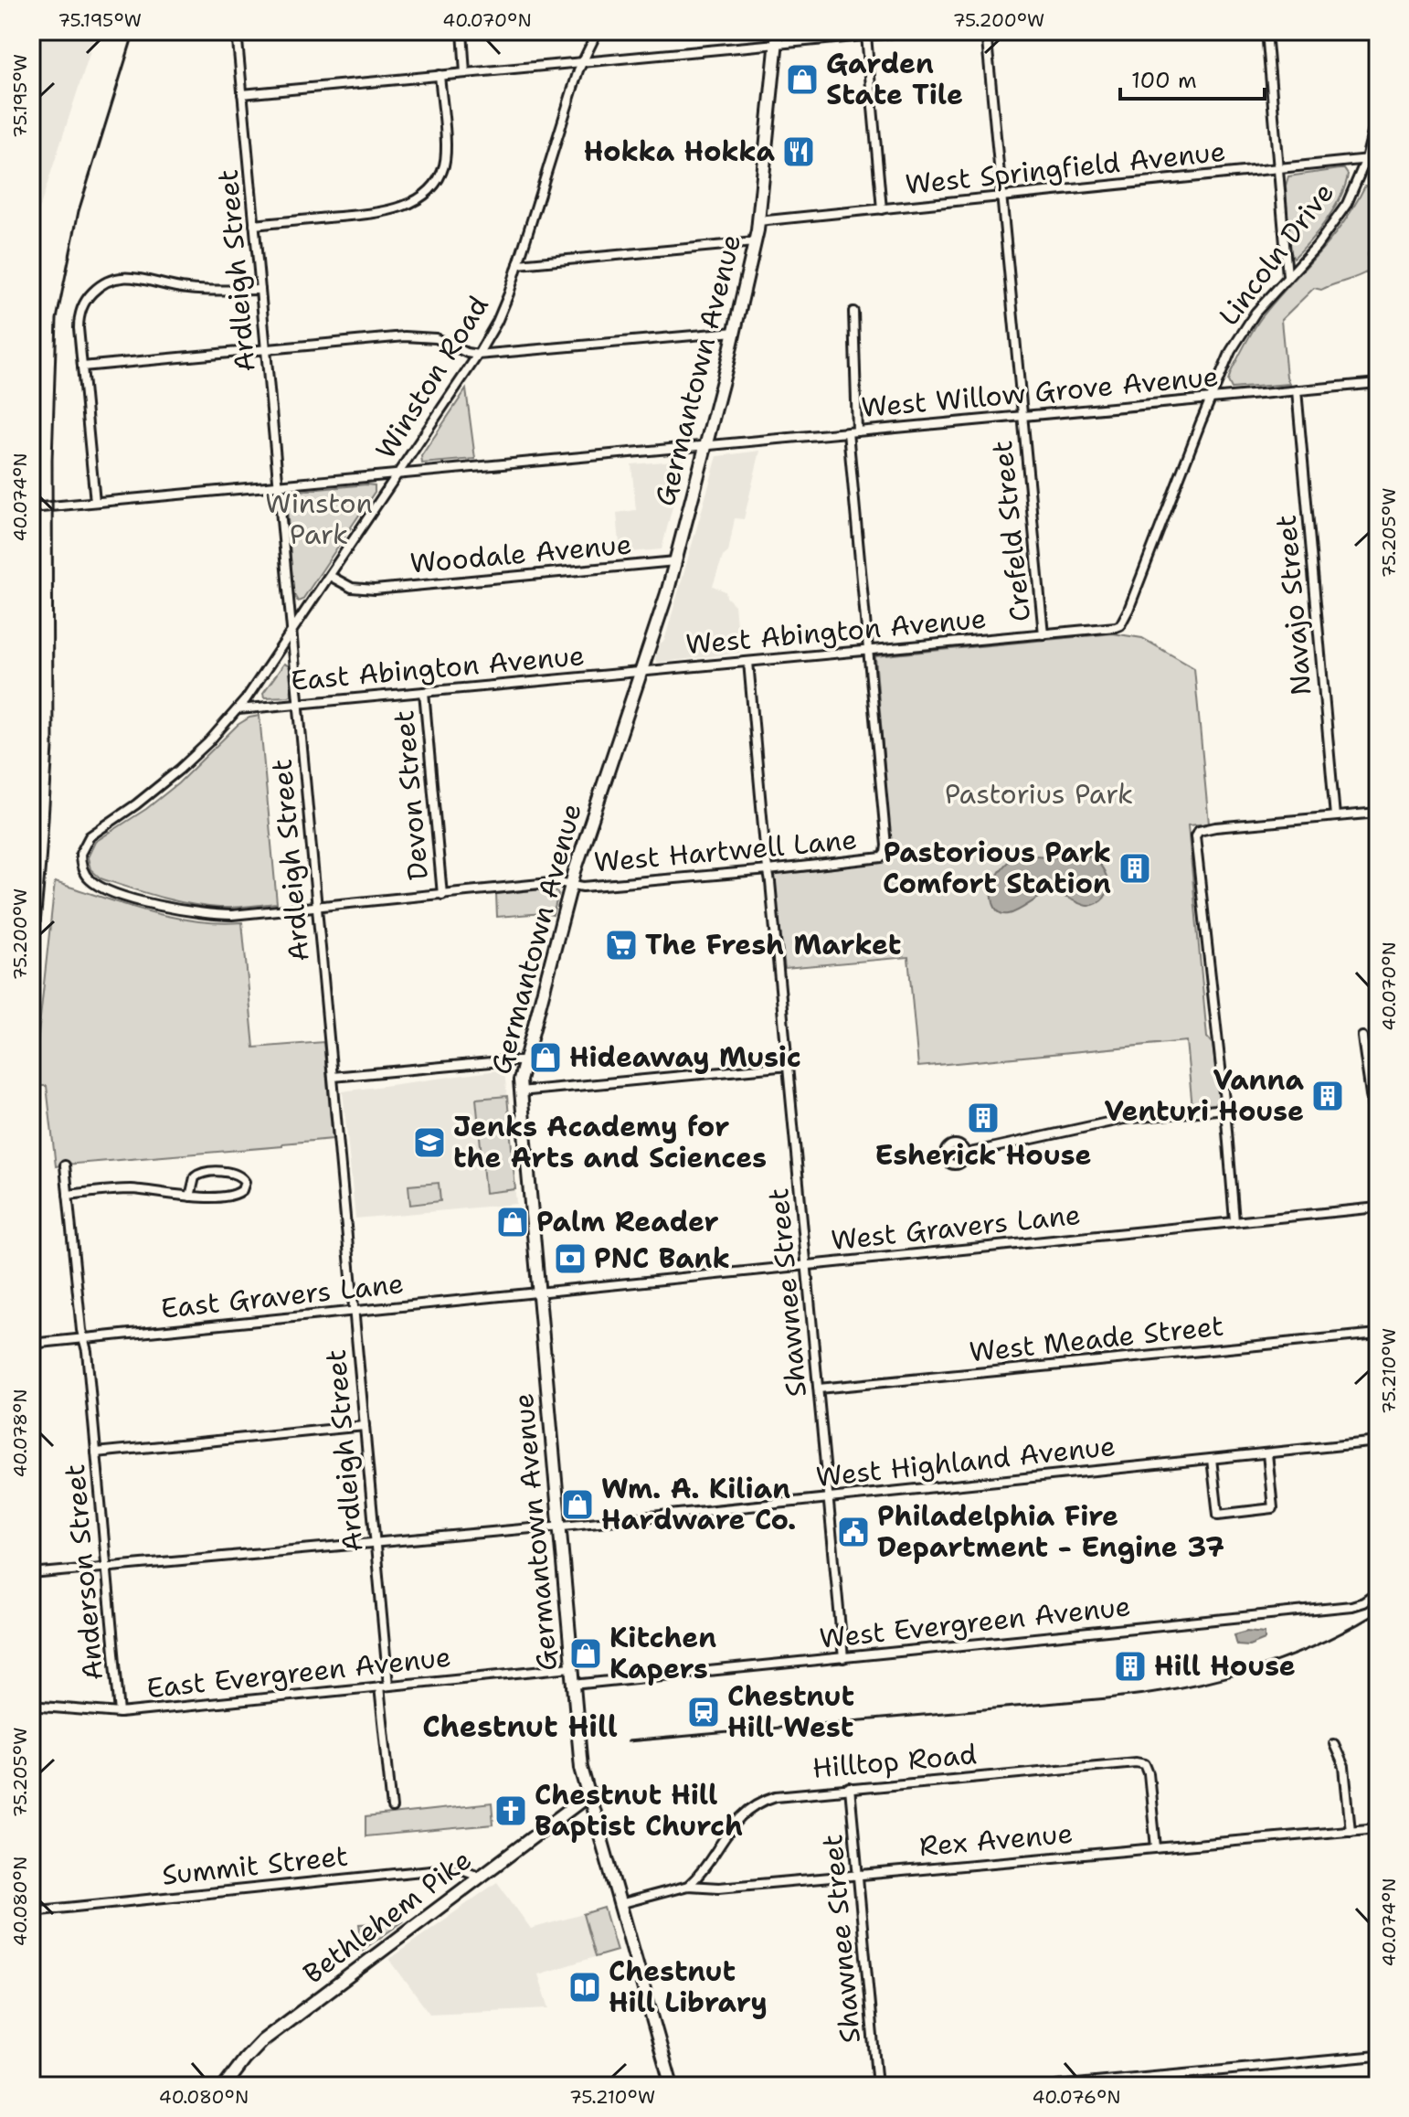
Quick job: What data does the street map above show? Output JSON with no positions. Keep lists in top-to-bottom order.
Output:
{
  "streets": {
    "main road": ["Germantown Avenue", "Bethlehem Pike"],
    "street": [
      "West Springfield Avenue",
      "Lincoln Drive",
      "Ardleigh Street",
      "Winston Road",
      "West Willow Grove Avenue",
      "Crefeld Street",
      "Woodale Avenue",
      "Navajo Street",
      "West Abington Avenue",
      "East Abington Avenue",
      "Devon Street",
      "West Hartwell Lane",
      "West Gravers Lane",
      "Shawnee Street",
      "East Gravers Lane",
      "West Meade Street",
      "West Highland Avenue",
      "Anderson Street",
      "West Evergreen Avenue",
      "East Evergreen Avenue",
      "Hilltop Road",
      "Rex Avenue",
      "Summit Street"
    ]
  },
  "crossings": [
    ["West Springfield Avenue", "Lincoln Drive"],
    ["West Springfield Avenue", "Germantown Avenue"],
    ["West Springfield Avenue", "Crefeld Street"],
    ["Lincoln Drive", "West Willow Grove Avenue"],
    ["Lincoln Drive", "West Abington Avenue"],
    ["Ardleigh Street", "Winston Road"],
    ["Ardleigh Street", "West Willow Grove Avenue"],
    ["Ardleigh Street", "East Abington Avenue"],
    ["Ardleigh Street", "West Hartwell Lane"],
    ["Ardleigh Street", "East Gravers Lane"],
    ["Ardleigh Street", "West Highland Avenue"],
    ["Ardleigh Street", "East Evergreen Avenue"],
    ["Germantown Avenue", "West Willow Grove Avenue"],
    ["Germantown Avenue", "Woodale Avenue"],
    ["Germantown Avenue", "West Abington Avenue"],
    ["Germantown Avenue", "East Abington Avenue"],
    ["Germantown Avenue", "West Hartwell Lane"],
    ["Germantown Avenue", "West Gravers Lane"],
    ["Germantown Avenue", "East Gravers Lane"],
    ["Germantown Avenue", "West Highland Avenue"],
    ["Germantown Avenue", "West Evergreen Avenue"],
    ["Germantown Avenue", "East Evergreen Avenue"],
    ["Germantown Avenue", "Rex Avenue"],
    ["Germantown Avenue", "Bethlehem Pike"],
    ["Winston Road", "West Willow Grove Avenue"],
    ["Winston Road", "Woodale Avenue"],
    ["Winston Road", "East Abington Avenue"],
    ["Winston Road", "West Hartwell Lane"],
    ["West Willow Grove Avenue", "Crefeld Street"],
    ["West Willow Grove Avenue", "Navajo Street"],
    ["Crefeld Street", "West Abington Avenue"],
    ["West Abington Avenue", "East Abington Avenue"],
    ["West Abington Avenue", "West Hartwell Lane"],
    ["West Abington Avenue", "Shawnee Street"],
    ["East Abington Avenue", "Devon Street"],
    ["Devon Street", "West Hartwell Lane"],
    ["West Hartwell Lane", "Shawnee Street"],
    ["West Gravers Lane", "Shawnee Street"],
    ["West Gravers Lane", "East Gravers Lane"],
    ["Shawnee Street", "West Meade Street"],
    ["Shawnee Street", "West Highland Avenue"],
    ["Shawnee Street", "West Evergreen Avenue"],
    ["Shawnee Street", "Hilltop Road"],
    ["Shawnee Street", "Rex Avenue"],
    ["East Gravers Lane", "Anderson Street"],
    ["West Highland Avenue", "Anderson Street"],
    ["Anderson Street", "East Evergreen Avenue"],
    ["Hilltop Road", "Rex Avenue"],
    ["Summit Street", "Bethlehem Pike"]
  ],
  "districts": ["Chestnut Hill"],
  "parks": ["Winston Park", "Pastorius Park"],
  "places": {
    "shop": [
      "Garden State Tile",
      "Hideaway Music",
      "Palm Reader",
      "Wm. A. Kilian Hardware Co.",
      "Kitchen Kapers"
    ],
    "restaurant": ["Hokka Hokka"],
    "building": [
      "Pastorious Park Comfort Station",
      "Vanna Venturi House",
      "Esherick House",
      "Hill House"
    ],
    "supermarket": ["The Fresh Market"],
    "school or university": ["Jenks Academy for the Arts and Sciences"],
    "bank": ["PNC Bank"],
    "public building": ["Philadelphia Fire Department - Engine 37"],
    "station": ["Chestnut Hill West"],
    "church": ["Chestnut Hill Baptist Church"],
    "library": ["Chestnut Hill Library"]
  },
  "scale_bar": "100 m",
  "coordinates": [
    "75.195°W",
    "40.070°N",
    "75.200°W",
    "40.074°N",
    "75.205°W",
    "75.210°W",
    "40.078°N",
    "40.080°N",
    "40.076°N"
  ]
}
